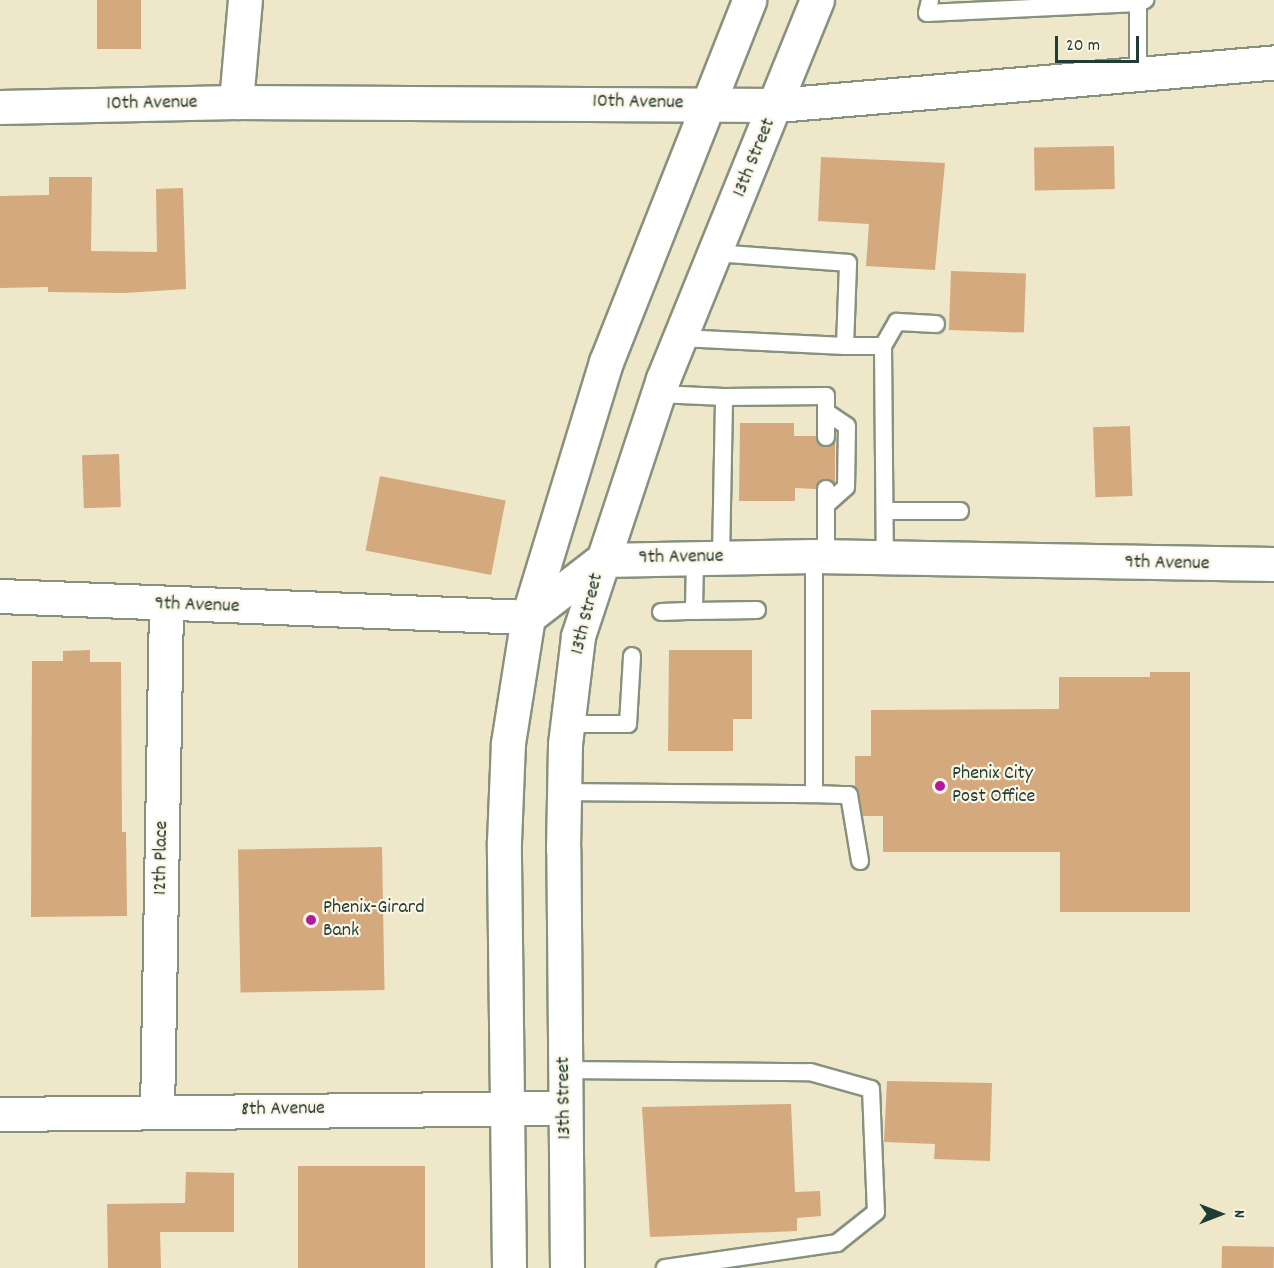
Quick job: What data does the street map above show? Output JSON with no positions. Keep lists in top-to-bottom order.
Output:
{
  "streets": {
    "street": [
      "10th Avenue",
      "13th Street",
      "9th Avenue",
      "12th Place",
      "8th Avenue"
    ]
  },
  "crossings": [
    ["10th Avenue", "13th Street"],
    ["13th Street", "9th Avenue"],
    ["13th Street", "8th Avenue"],
    ["9th Avenue", "12th Place"],
    ["12th Place", "8th Avenue"]
  ],
  "places": ["Phenix City Post Office", "Phenix-Girard Bank"],
  "scale_bar": "20 m",
  "north": "right"
}
